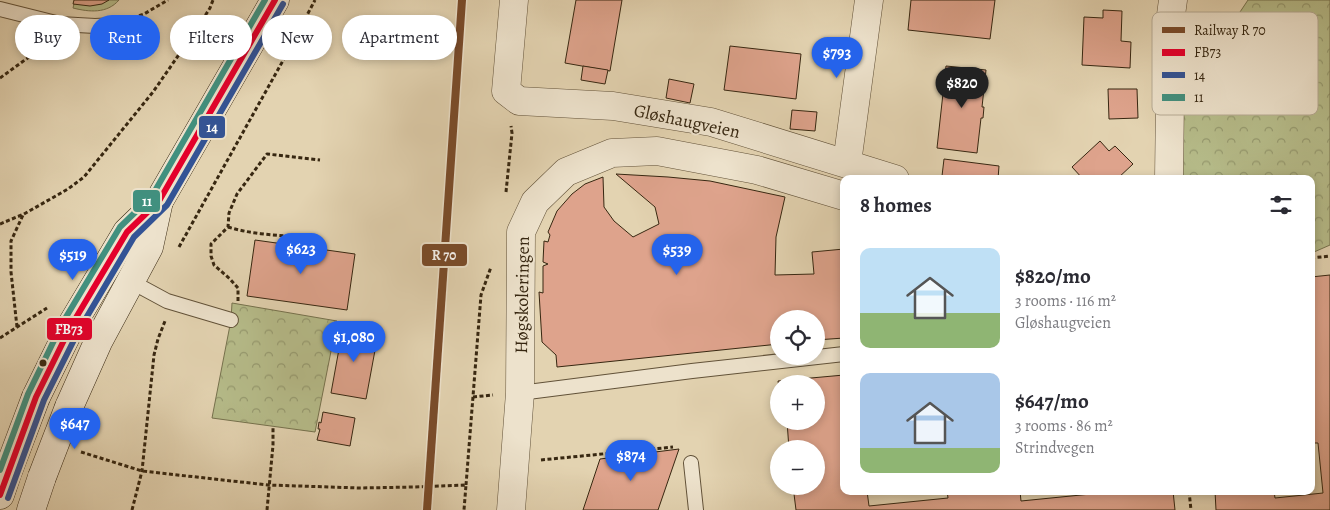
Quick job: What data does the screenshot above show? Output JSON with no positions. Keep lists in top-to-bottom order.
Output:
{
  "streets": {
    "street": ["Gløshaugveien", "Høgskoleringen"]
  },
  "lines": ["transit line FB73", "transit line 11", "transit line 14"],
  "legend": [
    "Railway R 70",
    "FB73",
    "14",
    "11"
  ],
  "page": {
    "chip": [
      "Buy",
      "Rent",
      "Filters",
      "New",
      "Apartment"
    ],
    "price": [
      "$793",
      "$820",
      "$623",
      "$539",
      "$519",
      "$1,080",
      "$647",
      "$874"
    ],
    "heading": "8 homes",
    "list": [
      {
        "name": "$820/mo",
        "note": "3 rooms · 116 m² · Gløshaugveien"
      },
      {
        "name": "$647/mo",
        "note": "3 rooms · 86 m² · Strindvegen"
      }
    ],
    "map_buttons": ["+", "−"]
  }
}
